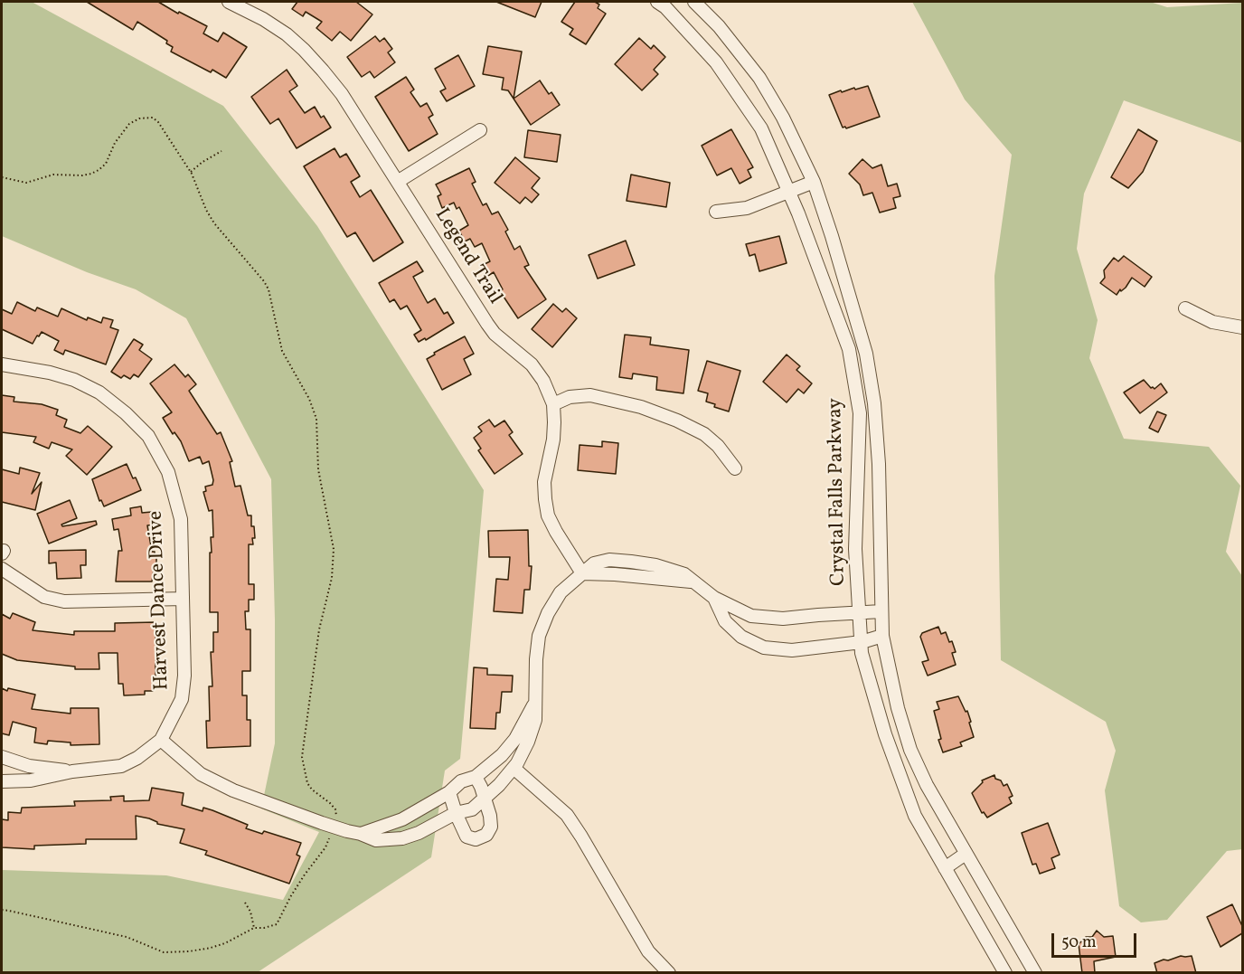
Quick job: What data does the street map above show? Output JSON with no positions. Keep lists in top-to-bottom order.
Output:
{
  "streets": {
    "street": ["Legend Trail", "Crystal Falls Parkway", "Harvest Dance Drive"]
  },
  "scale_bar": "50 m"
}
